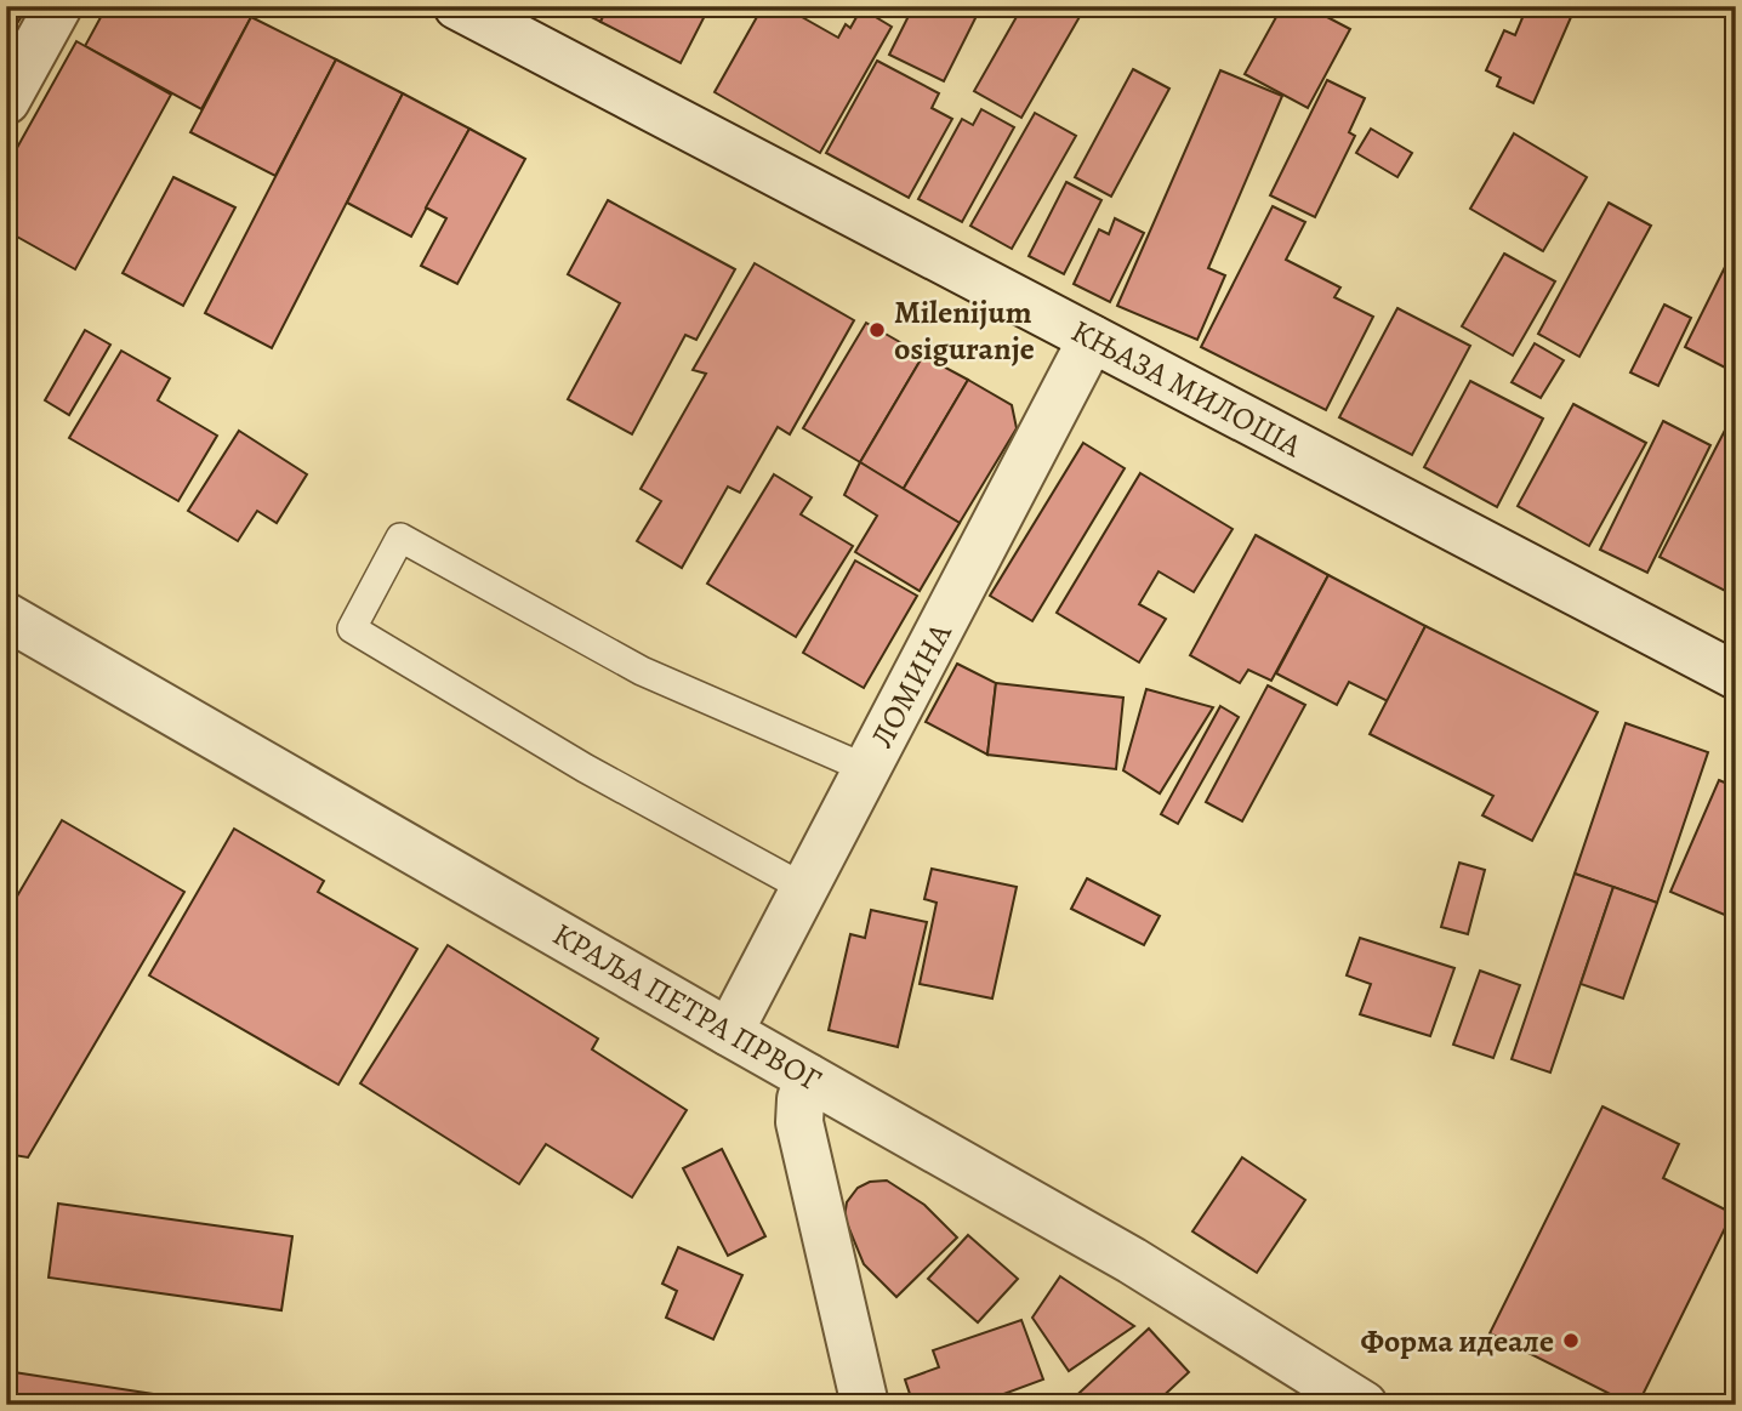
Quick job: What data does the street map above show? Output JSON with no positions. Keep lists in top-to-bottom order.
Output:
{
  "streets": {
    "street": ["КЊАЗА МИЛОША", "ЛОМИНА", "КРАЉА ПЕТРА ПРВОГ"]
  },
  "crossings": [
    ["КЊАЗА МИЛОША", "ЛОМИНА"],
    ["ЛОМИНА", "КРАЉА ПЕТРА ПРВОГ"]
  ],
  "places": ["Milenijum osiguranje", "Форма идеале"]
}
